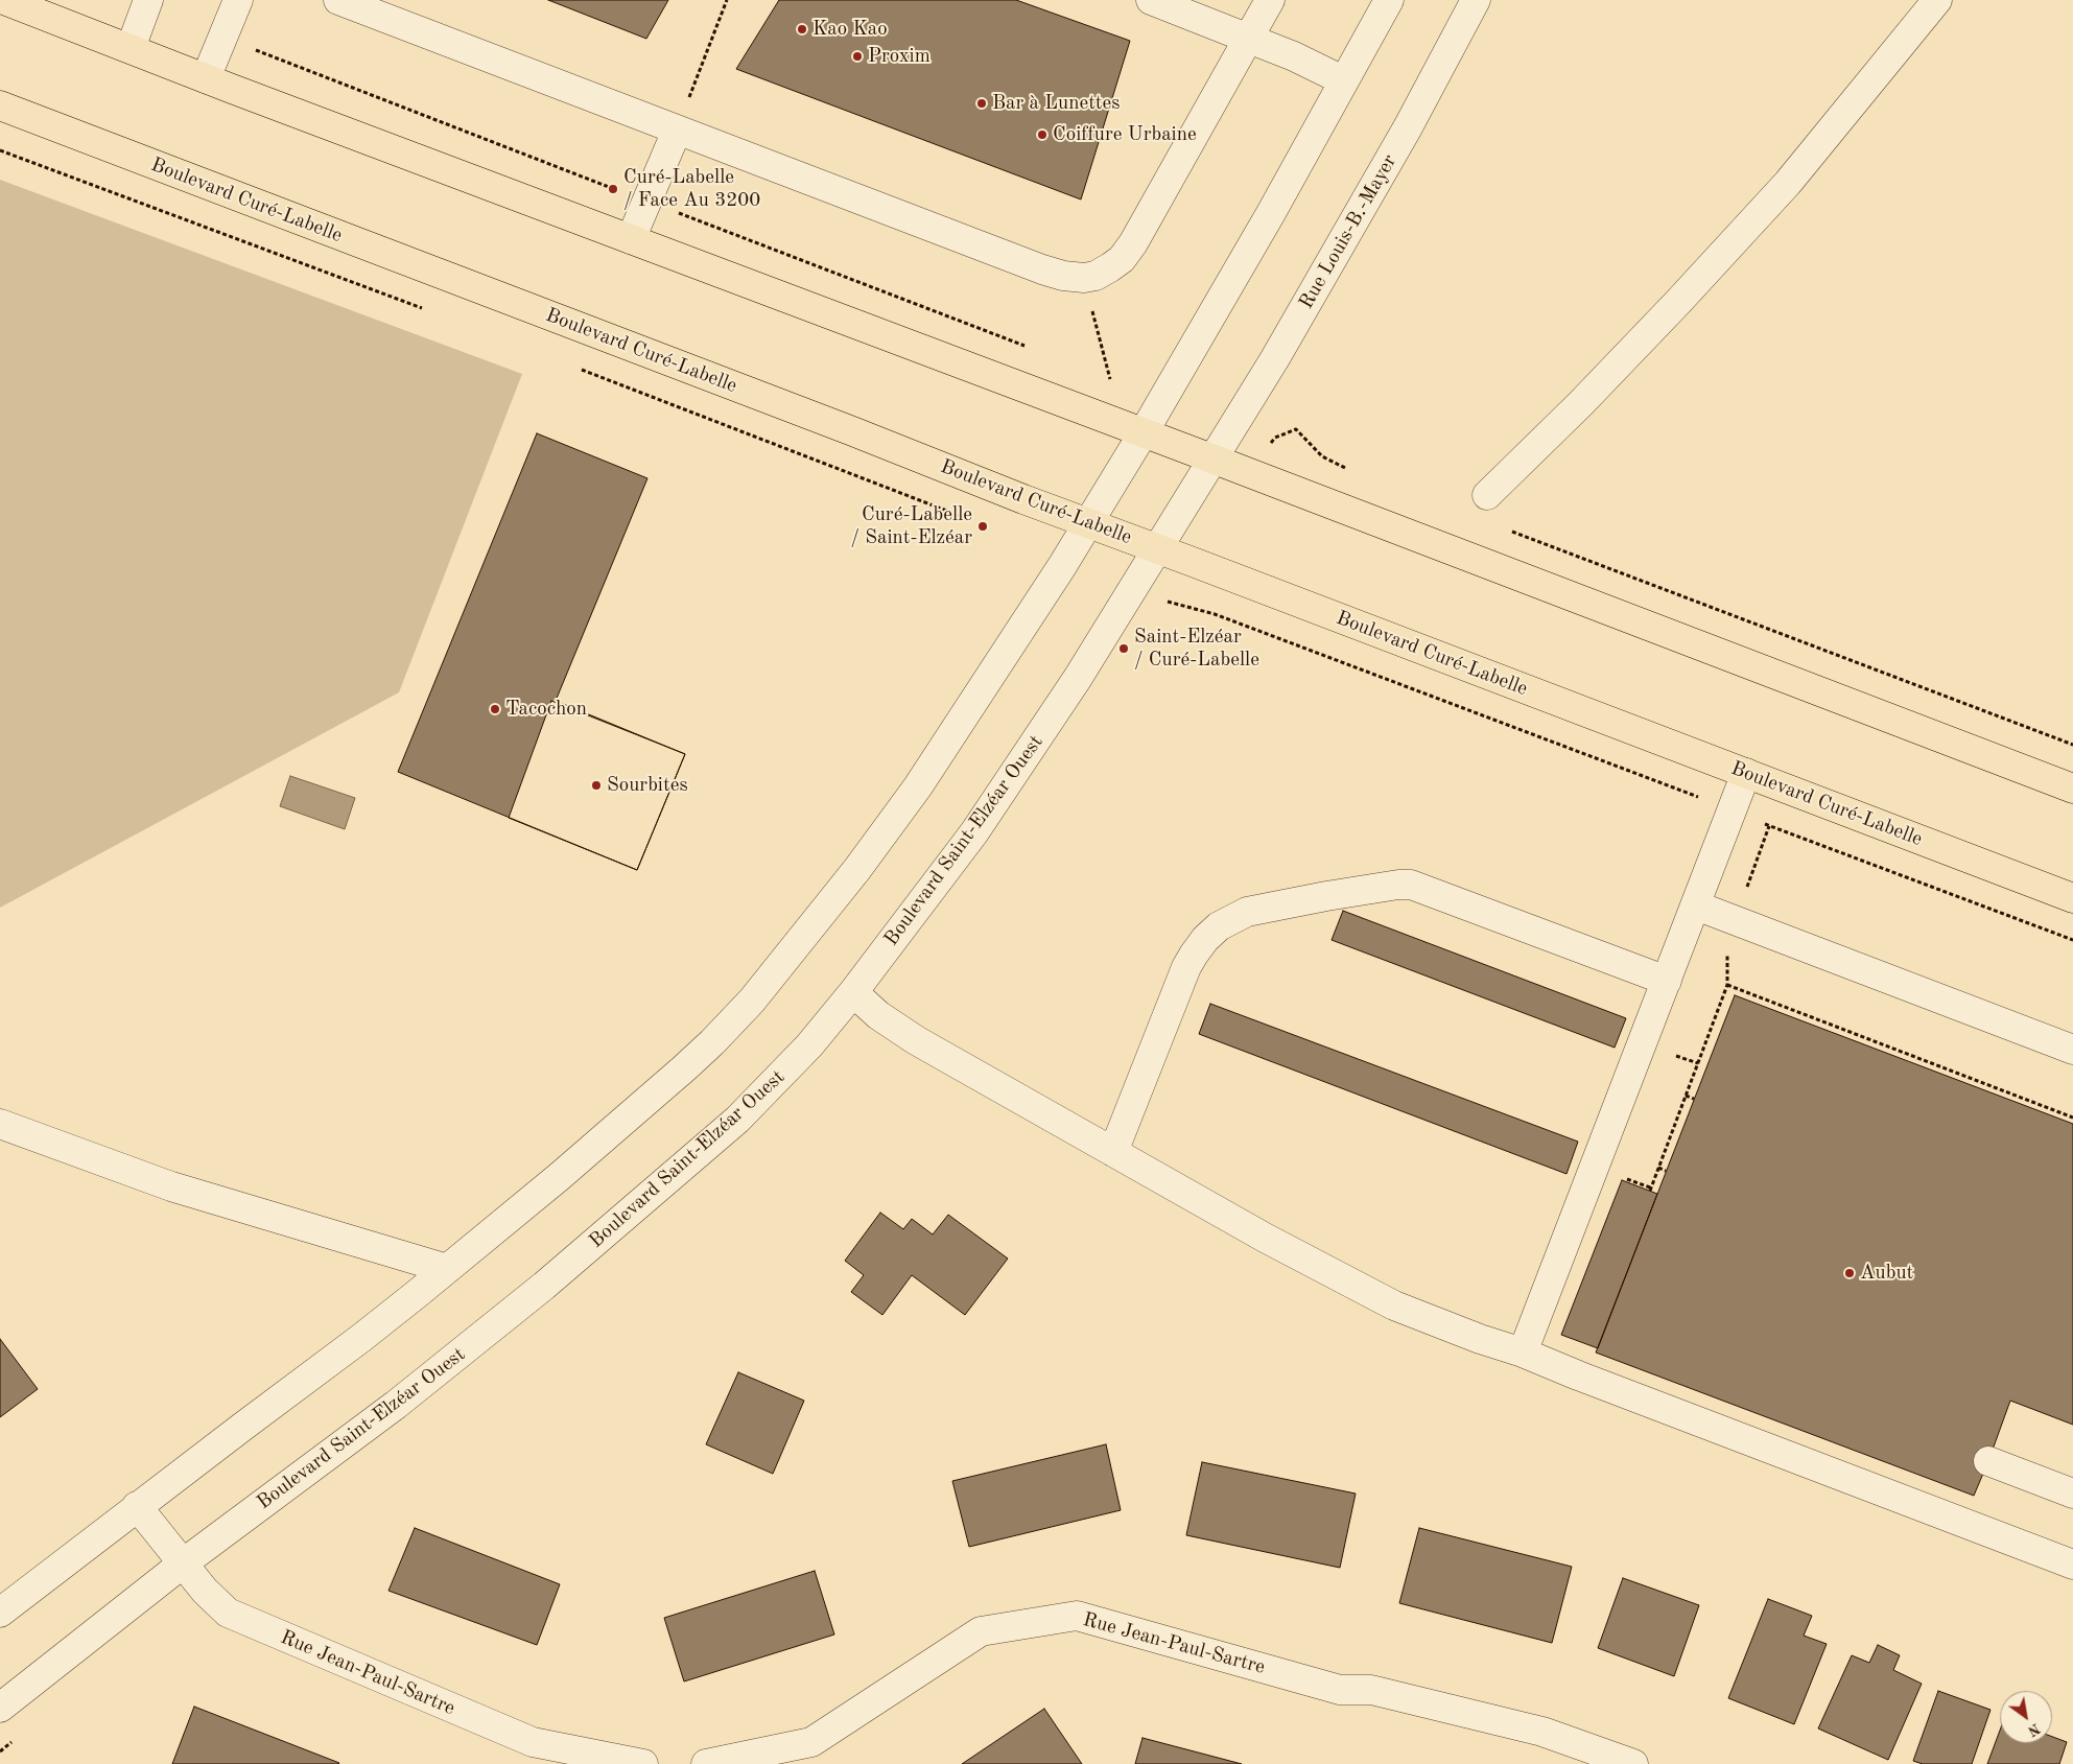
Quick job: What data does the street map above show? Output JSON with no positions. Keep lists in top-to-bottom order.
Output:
{
  "streets": {
    "main road": ["Boulevard Curé-Labelle"],
    "street": ["Rue Louis-B.-Mayer", "Boulevard Saint-Elzéar Ouest", "Rue Jean-Paul-Sartre"]
  },
  "crossings": [
    ["Boulevard Curé-Labelle", "Boulevard Saint-Elzéar Ouest"],
    ["Rue Louis-B.-Mayer", "Boulevard Saint-Elzéar Ouest"],
    ["Boulevard Saint-Elzéar Ouest", "Rue Jean-Paul-Sartre"]
  ],
  "places": [
    "Kao Kao",
    "Proxim",
    "Bar à Lunettes",
    "Coiffure Urbaine",
    "Curé-Labelle / Face Au 3200",
    "Curé-Labelle / Saint-Elzéar",
    "Saint-Elzéar / Curé-Labelle",
    "Tacochon",
    "Sourbites",
    "Aubut"
  ],
  "north": "bottom right"
}
